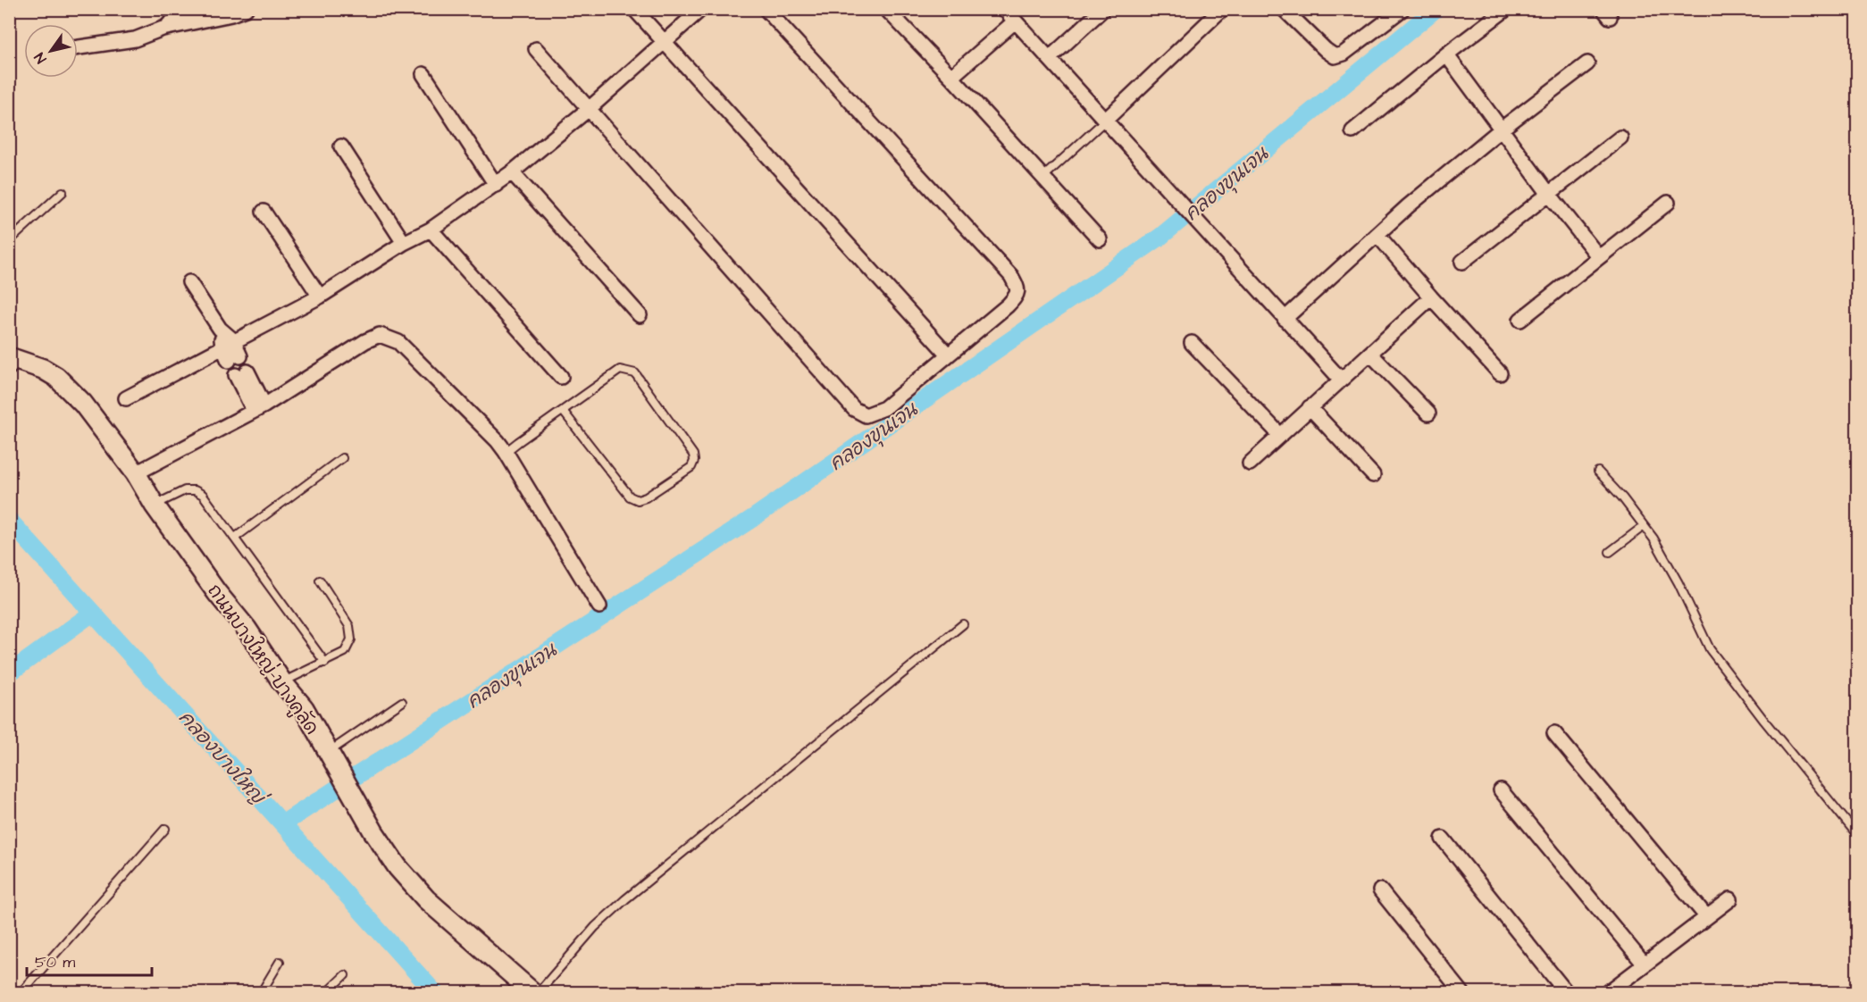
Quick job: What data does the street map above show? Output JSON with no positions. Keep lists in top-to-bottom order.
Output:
{
  "streets": {
    "street": ["ถนนบางใหญ่-บางคูลัด"]
  },
  "water": ["คลองขุนเจน", "คลองบางใหญ่"],
  "scale_bar": "50 m",
  "north": "bottom left"
}
